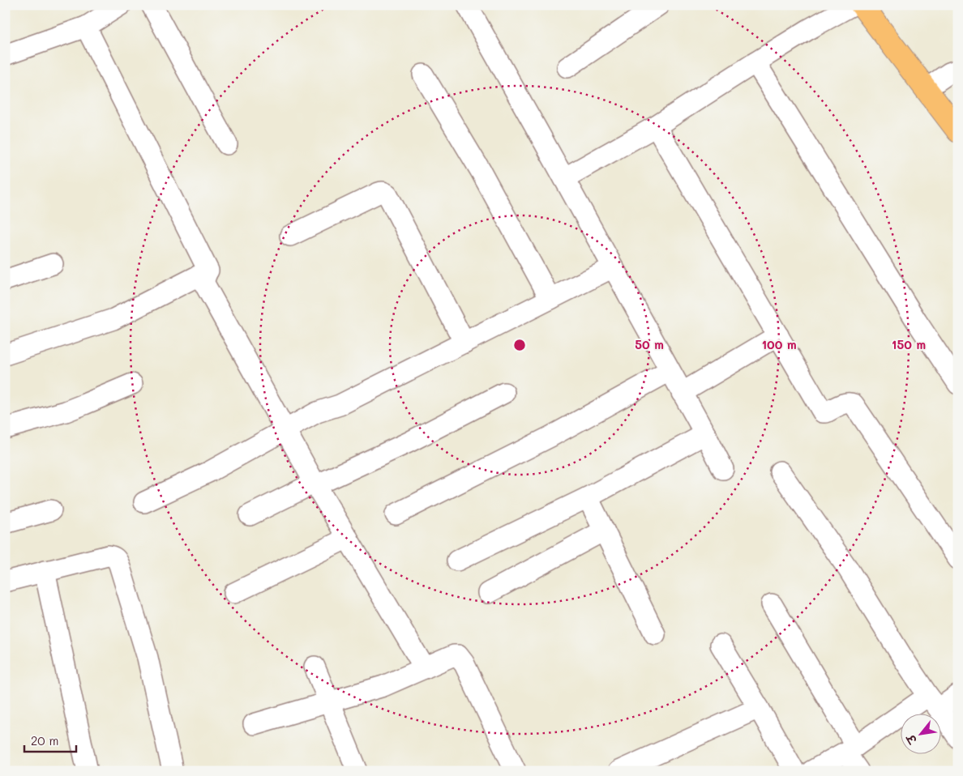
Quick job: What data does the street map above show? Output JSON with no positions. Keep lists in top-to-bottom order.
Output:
{
  "scale_bar": "20 m",
  "north": "bottom left",
  "rings": ["50 m", "100 m", "150 m"]
}
